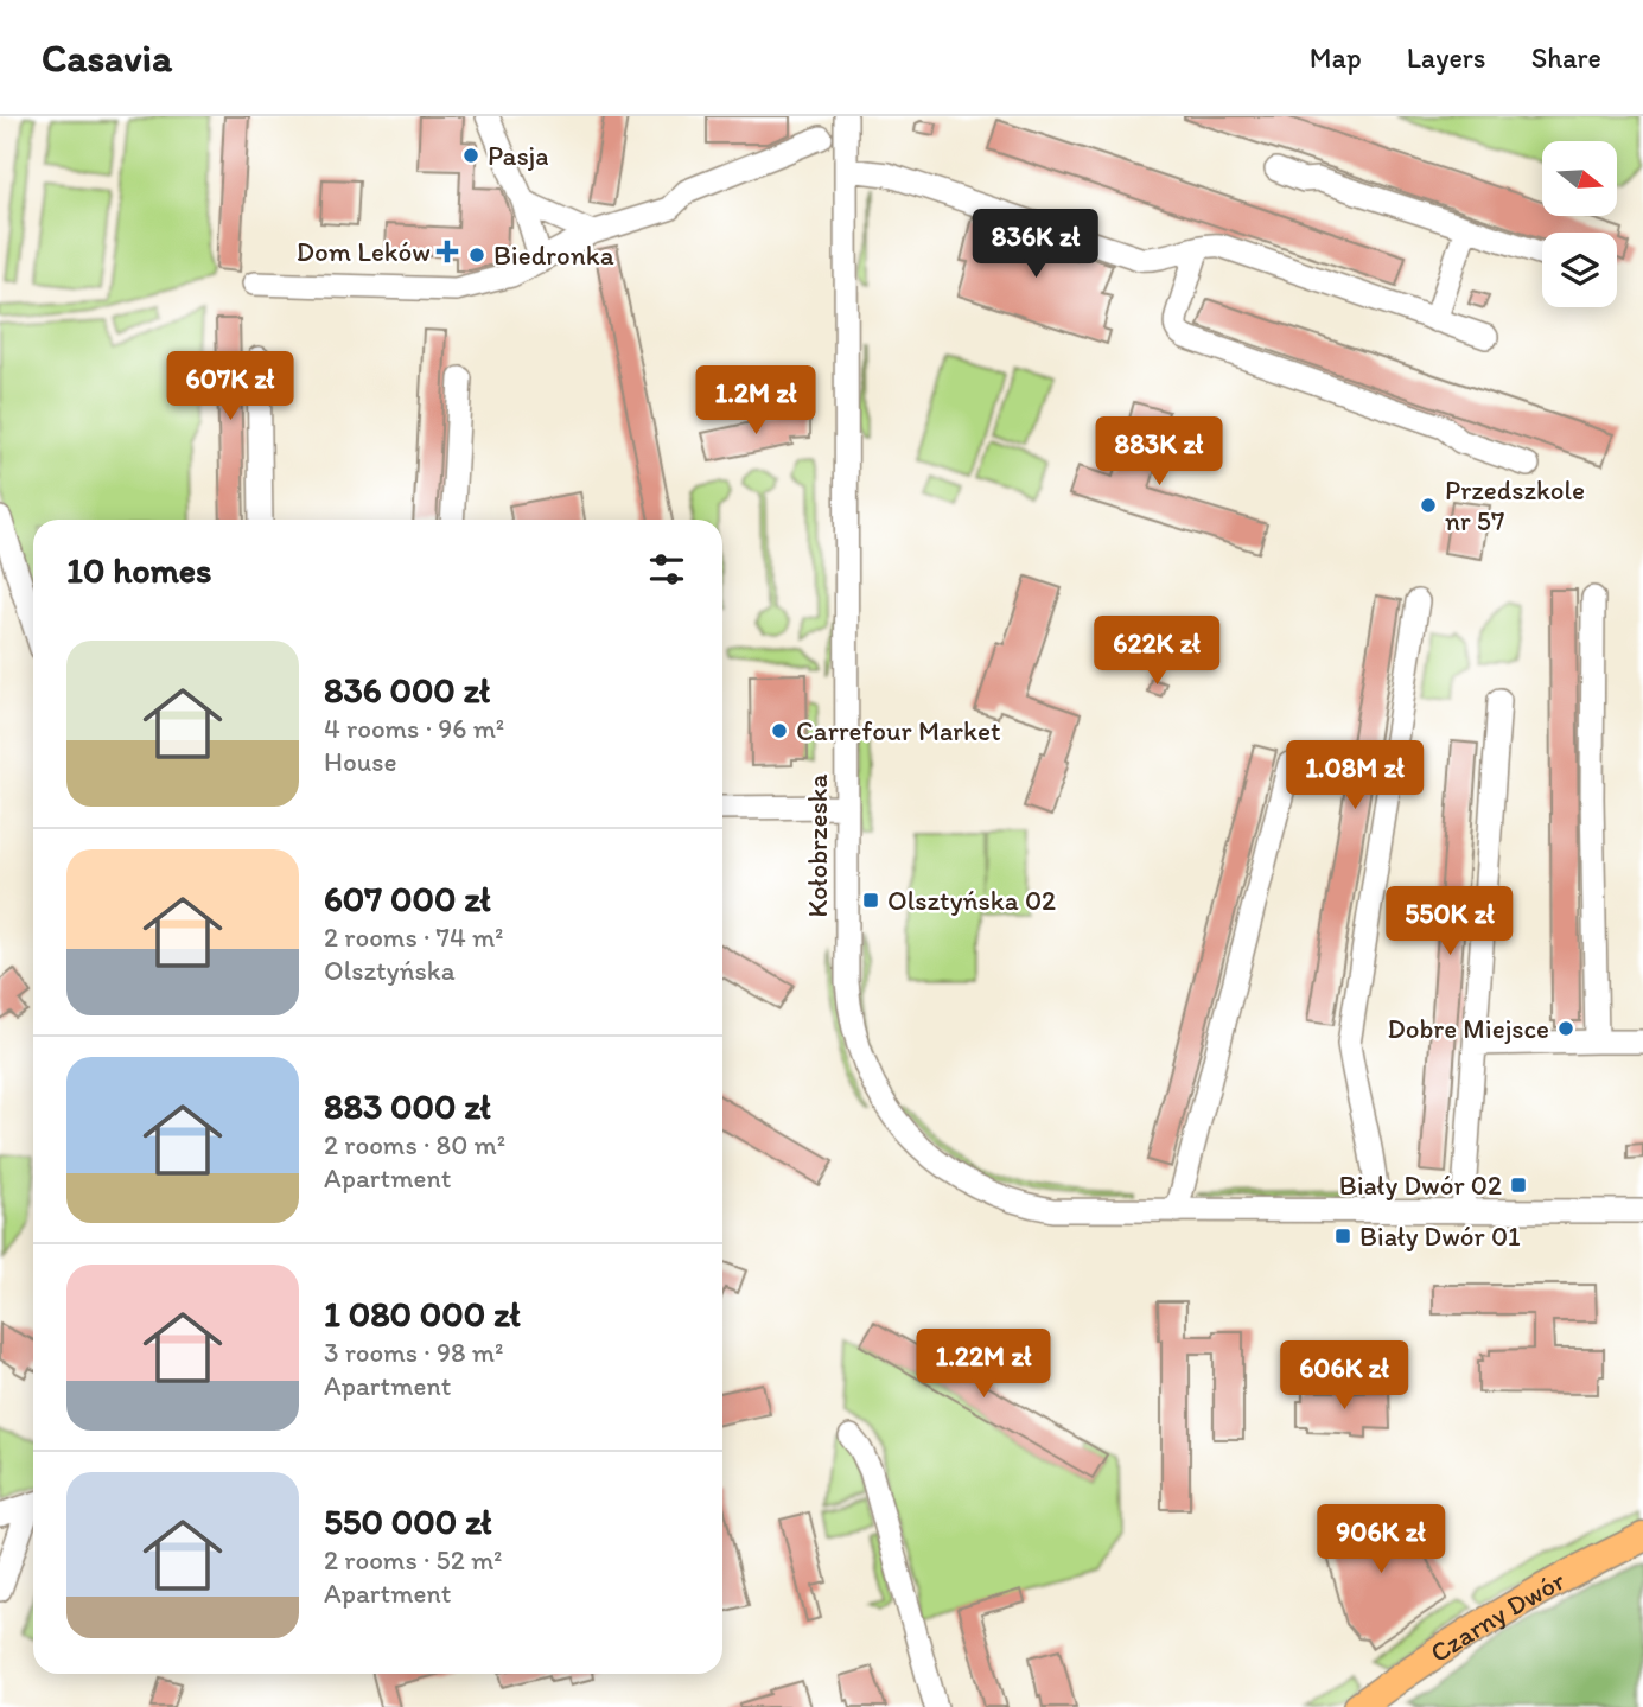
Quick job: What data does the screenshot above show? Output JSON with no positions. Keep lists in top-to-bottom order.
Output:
{
  "streets": {
    "main road": ["Czarny Dwór"],
    "street": ["Kołobrzeska"]
  },
  "places": {
    "other": [
      "Pasja",
      "Biedronka",
      "Przedszkole nr 57",
      "Carrefour Market",
      "Dobre Miejsce"
    ],
    "health": ["Dom Leków"],
    "transit": ["Olsztyńska 02", "Biały Dwór 02", "Biały Dwór 01"]
  },
  "north": "right",
  "page": {
    "header": "Casavia",
    "nav": ["Map", "Layers", "Share"],
    "price": [
      "836K zł",
      "607K zł",
      "1.2M zł",
      "883K zł",
      "622K zł",
      "1.08M zł",
      "550K zł",
      "1.22M zł",
      "606K zł",
      "906K zł"
    ],
    "heading": "10 homes",
    "list": [
      {
        "name": "836 000 zł",
        "note": "4 rooms · 96 m² · House"
      },
      {
        "name": "607 000 zł",
        "note": "2 rooms · 74 m² · Olsztyńska"
      },
      {
        "name": "883 000 zł",
        "note": "2 rooms · 80 m² · Apartment"
      },
      {
        "name": "1 080 000 zł",
        "note": "3 rooms · 98 m² · Apartment"
      },
      {
        "name": "550 000 zł",
        "note": "2 rooms · 52 m² · Apartment"
      }
    ]
  }
}
